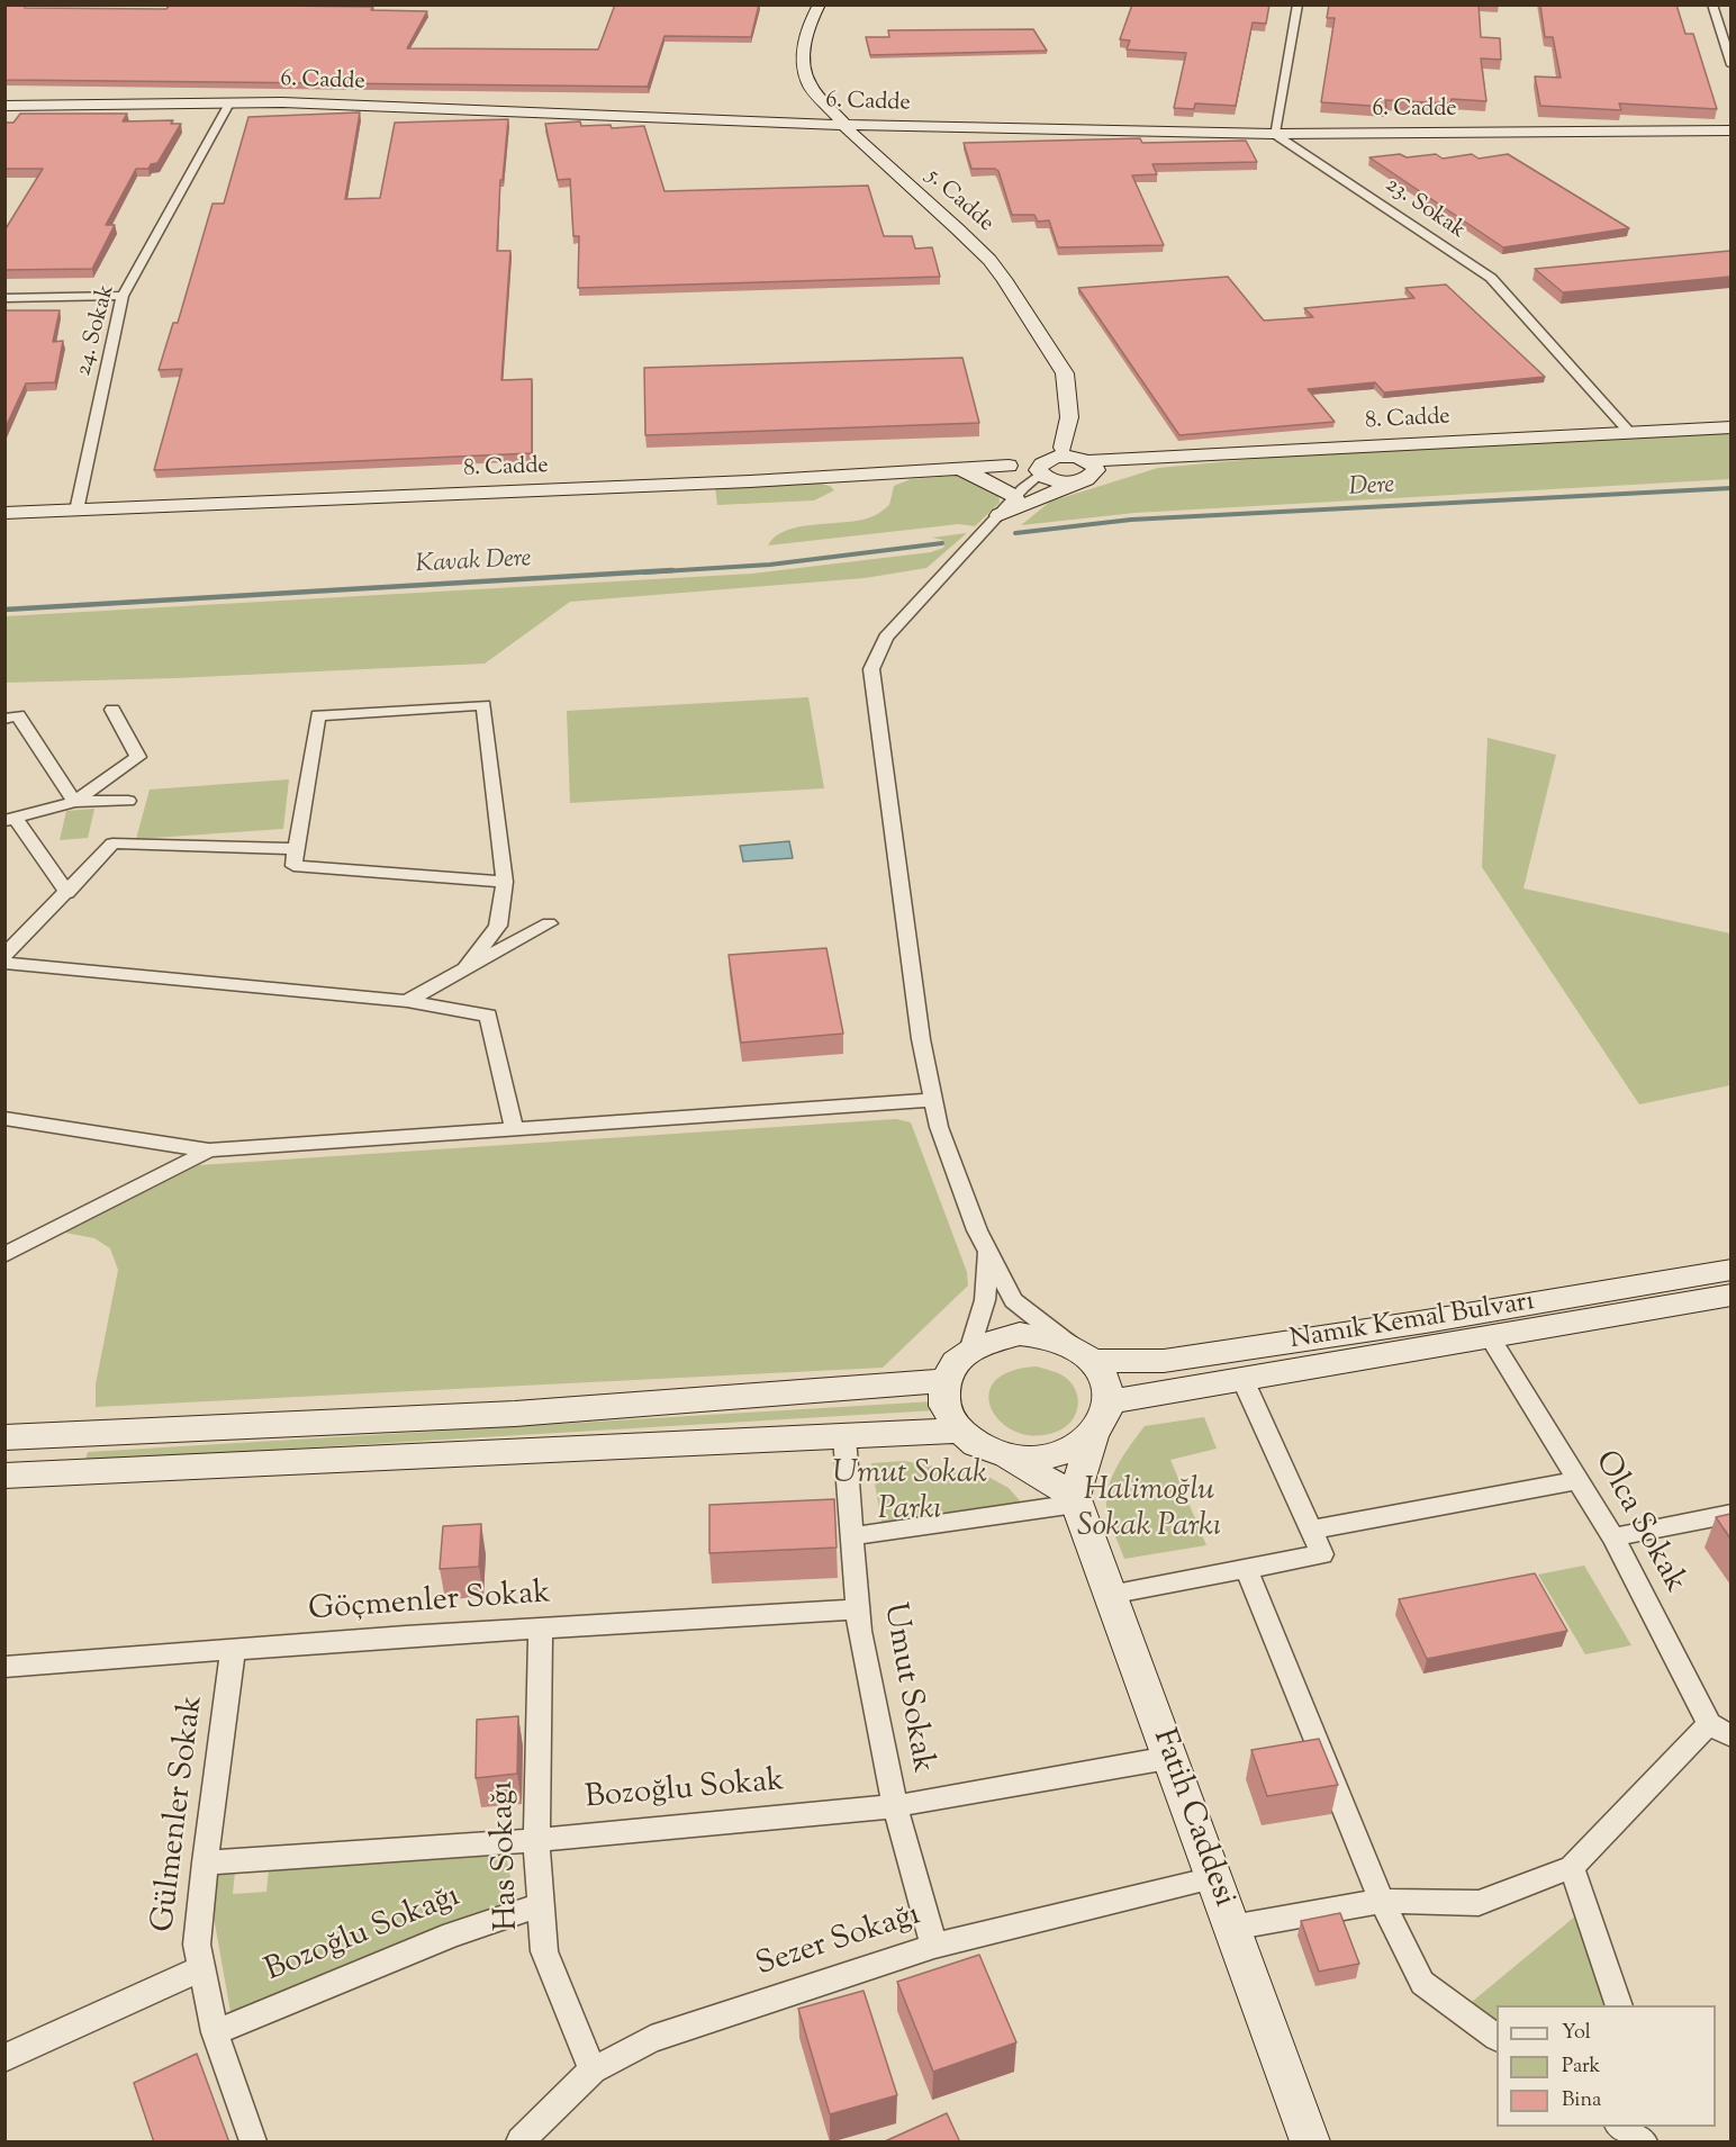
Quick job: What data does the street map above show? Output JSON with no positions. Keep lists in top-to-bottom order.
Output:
{
  "streets": {
    "street": [
      "6. Cadde",
      "5. Cadde",
      "23. Sokak",
      "24. Sokak",
      "8. Cadde",
      "Namık Kemal Bulvarı",
      "Olca Sokak",
      "Göçmenler Sokak",
      "Umut Sokak",
      "Bozoğlu Sokak",
      "Gülmenler Sokak",
      "Fatih Caddesi",
      "Has Sokağı",
      "Bozoğlu Sokağı",
      "Sezer Sokağı"
    ]
  },
  "crossings": [
    ["6. Cadde", "5. Cadde"],
    ["6. Cadde", "23. Sokak"],
    ["6. Cadde", "24. Sokak"],
    ["5. Cadde", "8. Cadde"],
    ["23. Sokak", "8. Cadde"],
    ["24. Sokak", "8. Cadde"],
    ["Namık Kemal Bulvarı", "Olca Sokak"],
    ["Göçmenler Sokak", "Umut Sokak"],
    ["Göçmenler Sokak", "Gülmenler Sokak"],
    ["Göçmenler Sokak", "Has Sokağı"],
    ["Umut Sokak", "Bozoğlu Sokak"],
    ["Umut Sokak", "Sezer Sokağı"],
    ["Bozoğlu Sokak", "Gülmenler Sokak"],
    ["Bozoğlu Sokak", "Fatih Caddesi"],
    ["Bozoğlu Sokak", "Has Sokağı"],
    ["Gülmenler Sokak", "Bozoğlu Sokağı"],
    ["Fatih Caddesi", "Sezer Sokağı"],
    ["Has Sokağı", "Bozoğlu Sokağı"],
    ["Has Sokağı", "Sezer Sokağı"]
  ],
  "water": ["Dere", "Kavak Dere"],
  "parks": ["Umut Sokak Parkı", "Halimoğlu Sokak Parkı"],
  "legend": ["Yol", "Park", "Bina"]
}
